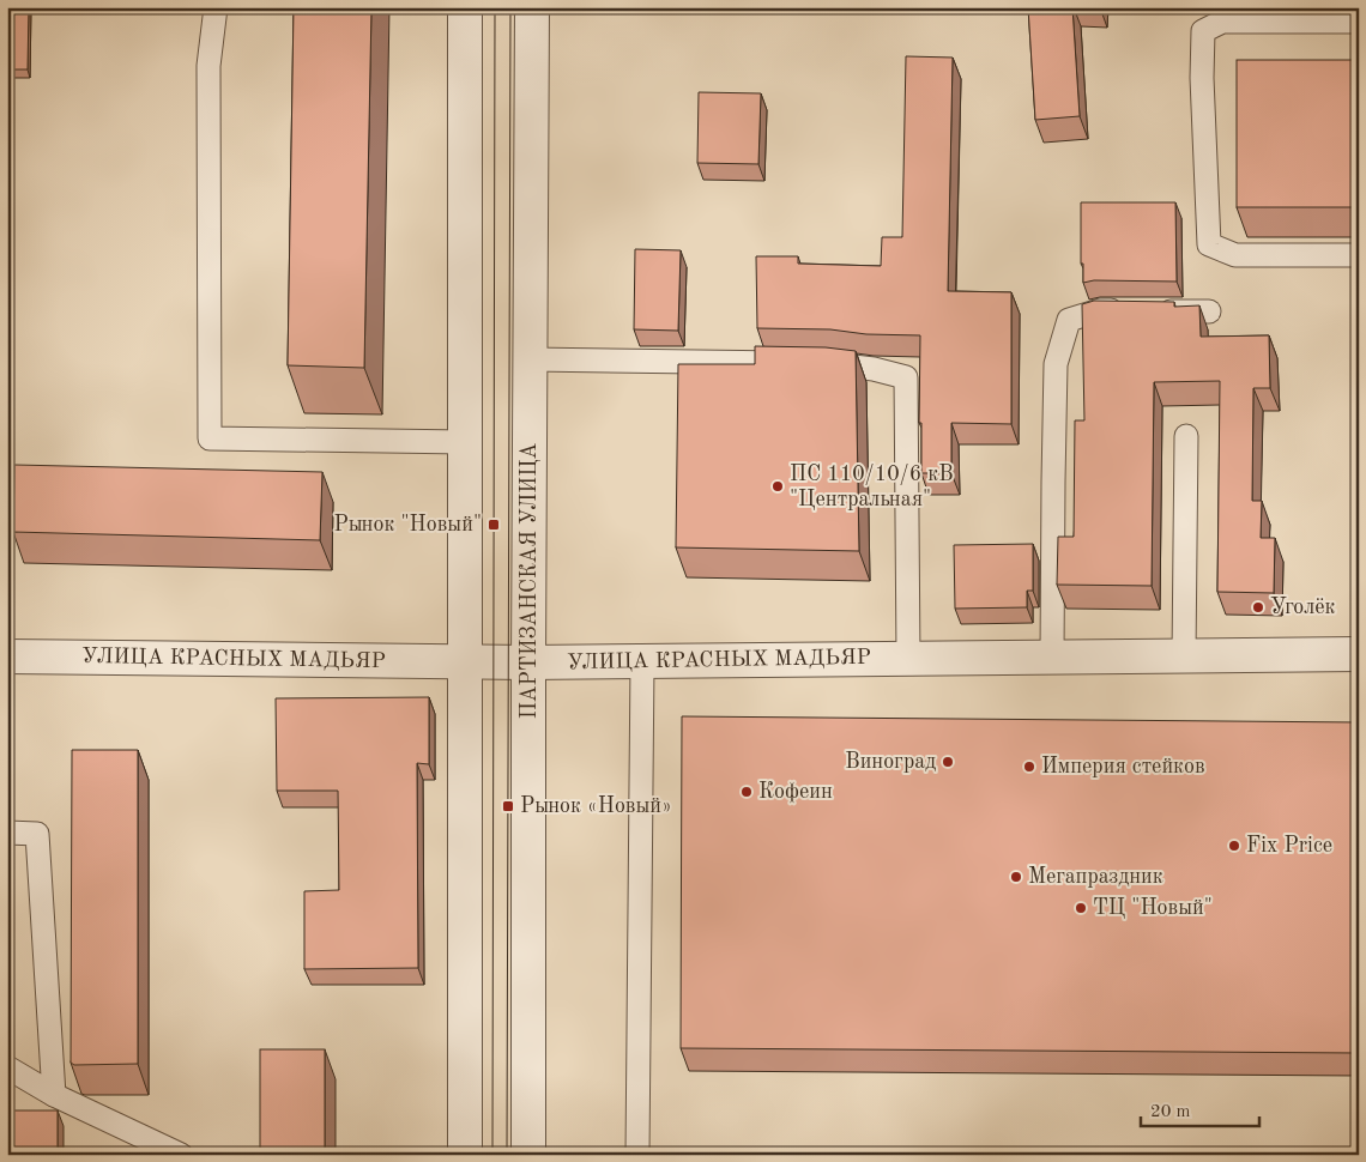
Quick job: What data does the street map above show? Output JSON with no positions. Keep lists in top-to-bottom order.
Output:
{
  "streets": {
    "street": ["ПАРТИЗАНСКАЯ УЛИЦА", "УЛИЦА КРАСНЫХ МАДЬЯР"]
  },
  "crossings": [
    ["ПАРТИЗАНСКАЯ УЛИЦА", "УЛИЦА КРАСНЫХ МАДЬЯР"]
  ],
  "places": {
    "other": [
      "ПС 110/10/6 кВ \"Центральная\"",
      "Уголёк",
      "Виноград",
      "Империя стейков",
      "Кофеин",
      "Fix Price",
      "Мегапраздник",
      "ТЦ \"Новый\""
    ],
    "transit": ["Рынок \"Новый\"", "Рынок «Новый»"]
  },
  "scale_bar": "20 m"
}
